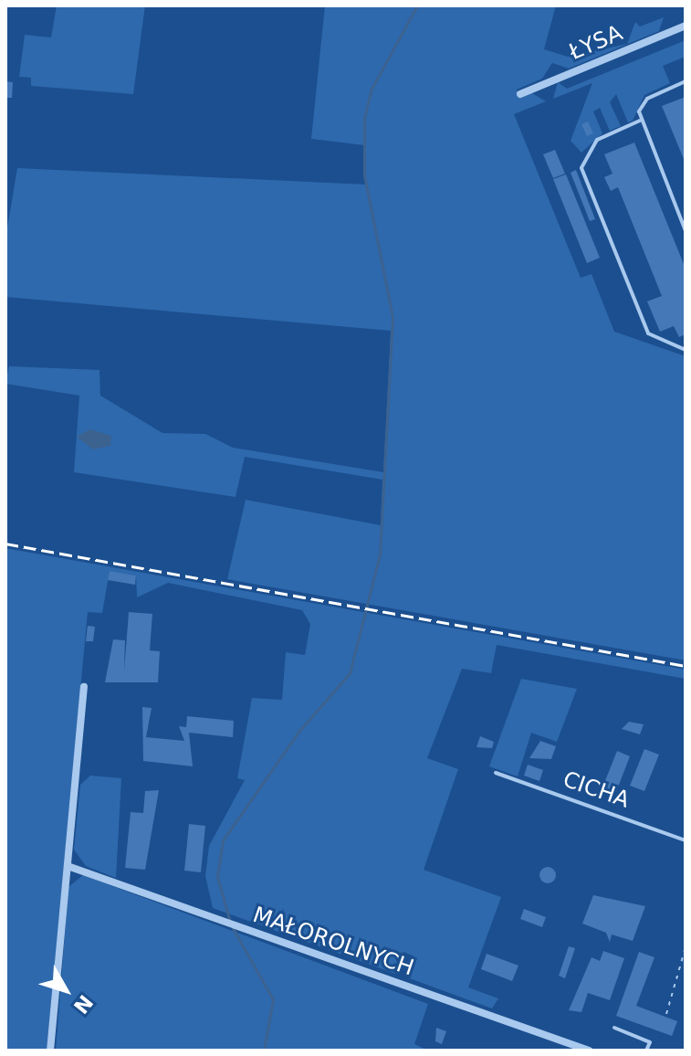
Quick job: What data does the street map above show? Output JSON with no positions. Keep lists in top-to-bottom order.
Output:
{
  "streets": {
    "street": ["ŁYSA", "MAŁOROLNYCH"],
    "lane": ["CICHA"]
  },
  "north": "bottom right"
}
